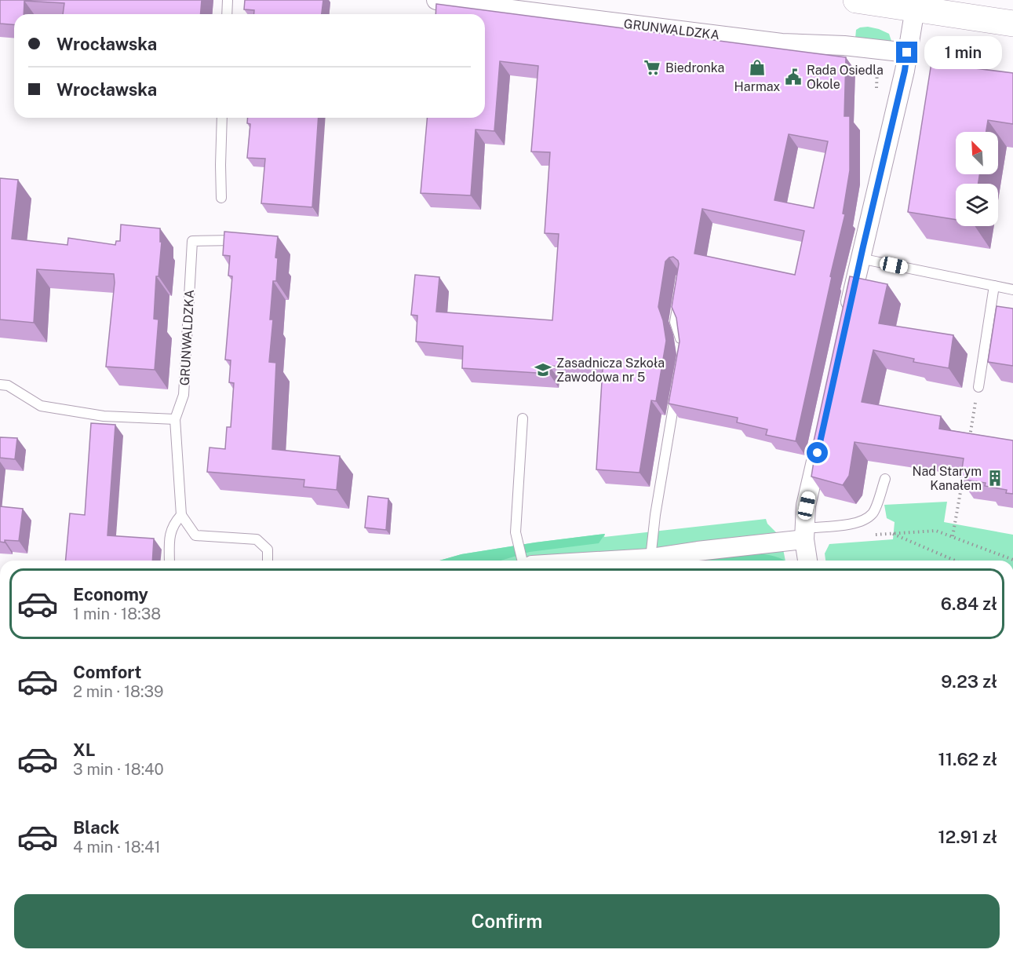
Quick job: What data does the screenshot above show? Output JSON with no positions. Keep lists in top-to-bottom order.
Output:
{
  "streets": {
    "street": ["GRUNWALDZKA"]
  },
  "places": {
    "supermarket": ["Biedronka"],
    "shop": ["Harmax"],
    "public building": ["Rada Osiedla Okole"],
    "school or university": ["Zasadnicza Szkoła Zawodowa nr 5"],
    "building": ["Nad Starym Kanałem"]
  },
  "north": "top left",
  "page": {
    "banner": ["Wrocławska", "Wrocławska"],
    "bubble": "1 min",
    "list": [
      {
        "name": "Economy",
        "note": "1 min · 18:38",
        "value": "6.84 zł"
      },
      {
        "name": "Comfort",
        "note": "2 min · 18:39",
        "value": "9.23 zł"
      },
      {
        "name": "XL",
        "note": "3 min · 18:40",
        "value": "11.62 zł"
      },
      {
        "name": "Black",
        "note": "4 min · 18:41",
        "value": "12.91 zł"
      }
    ],
    "buttons": "Confirm"
  }
}
